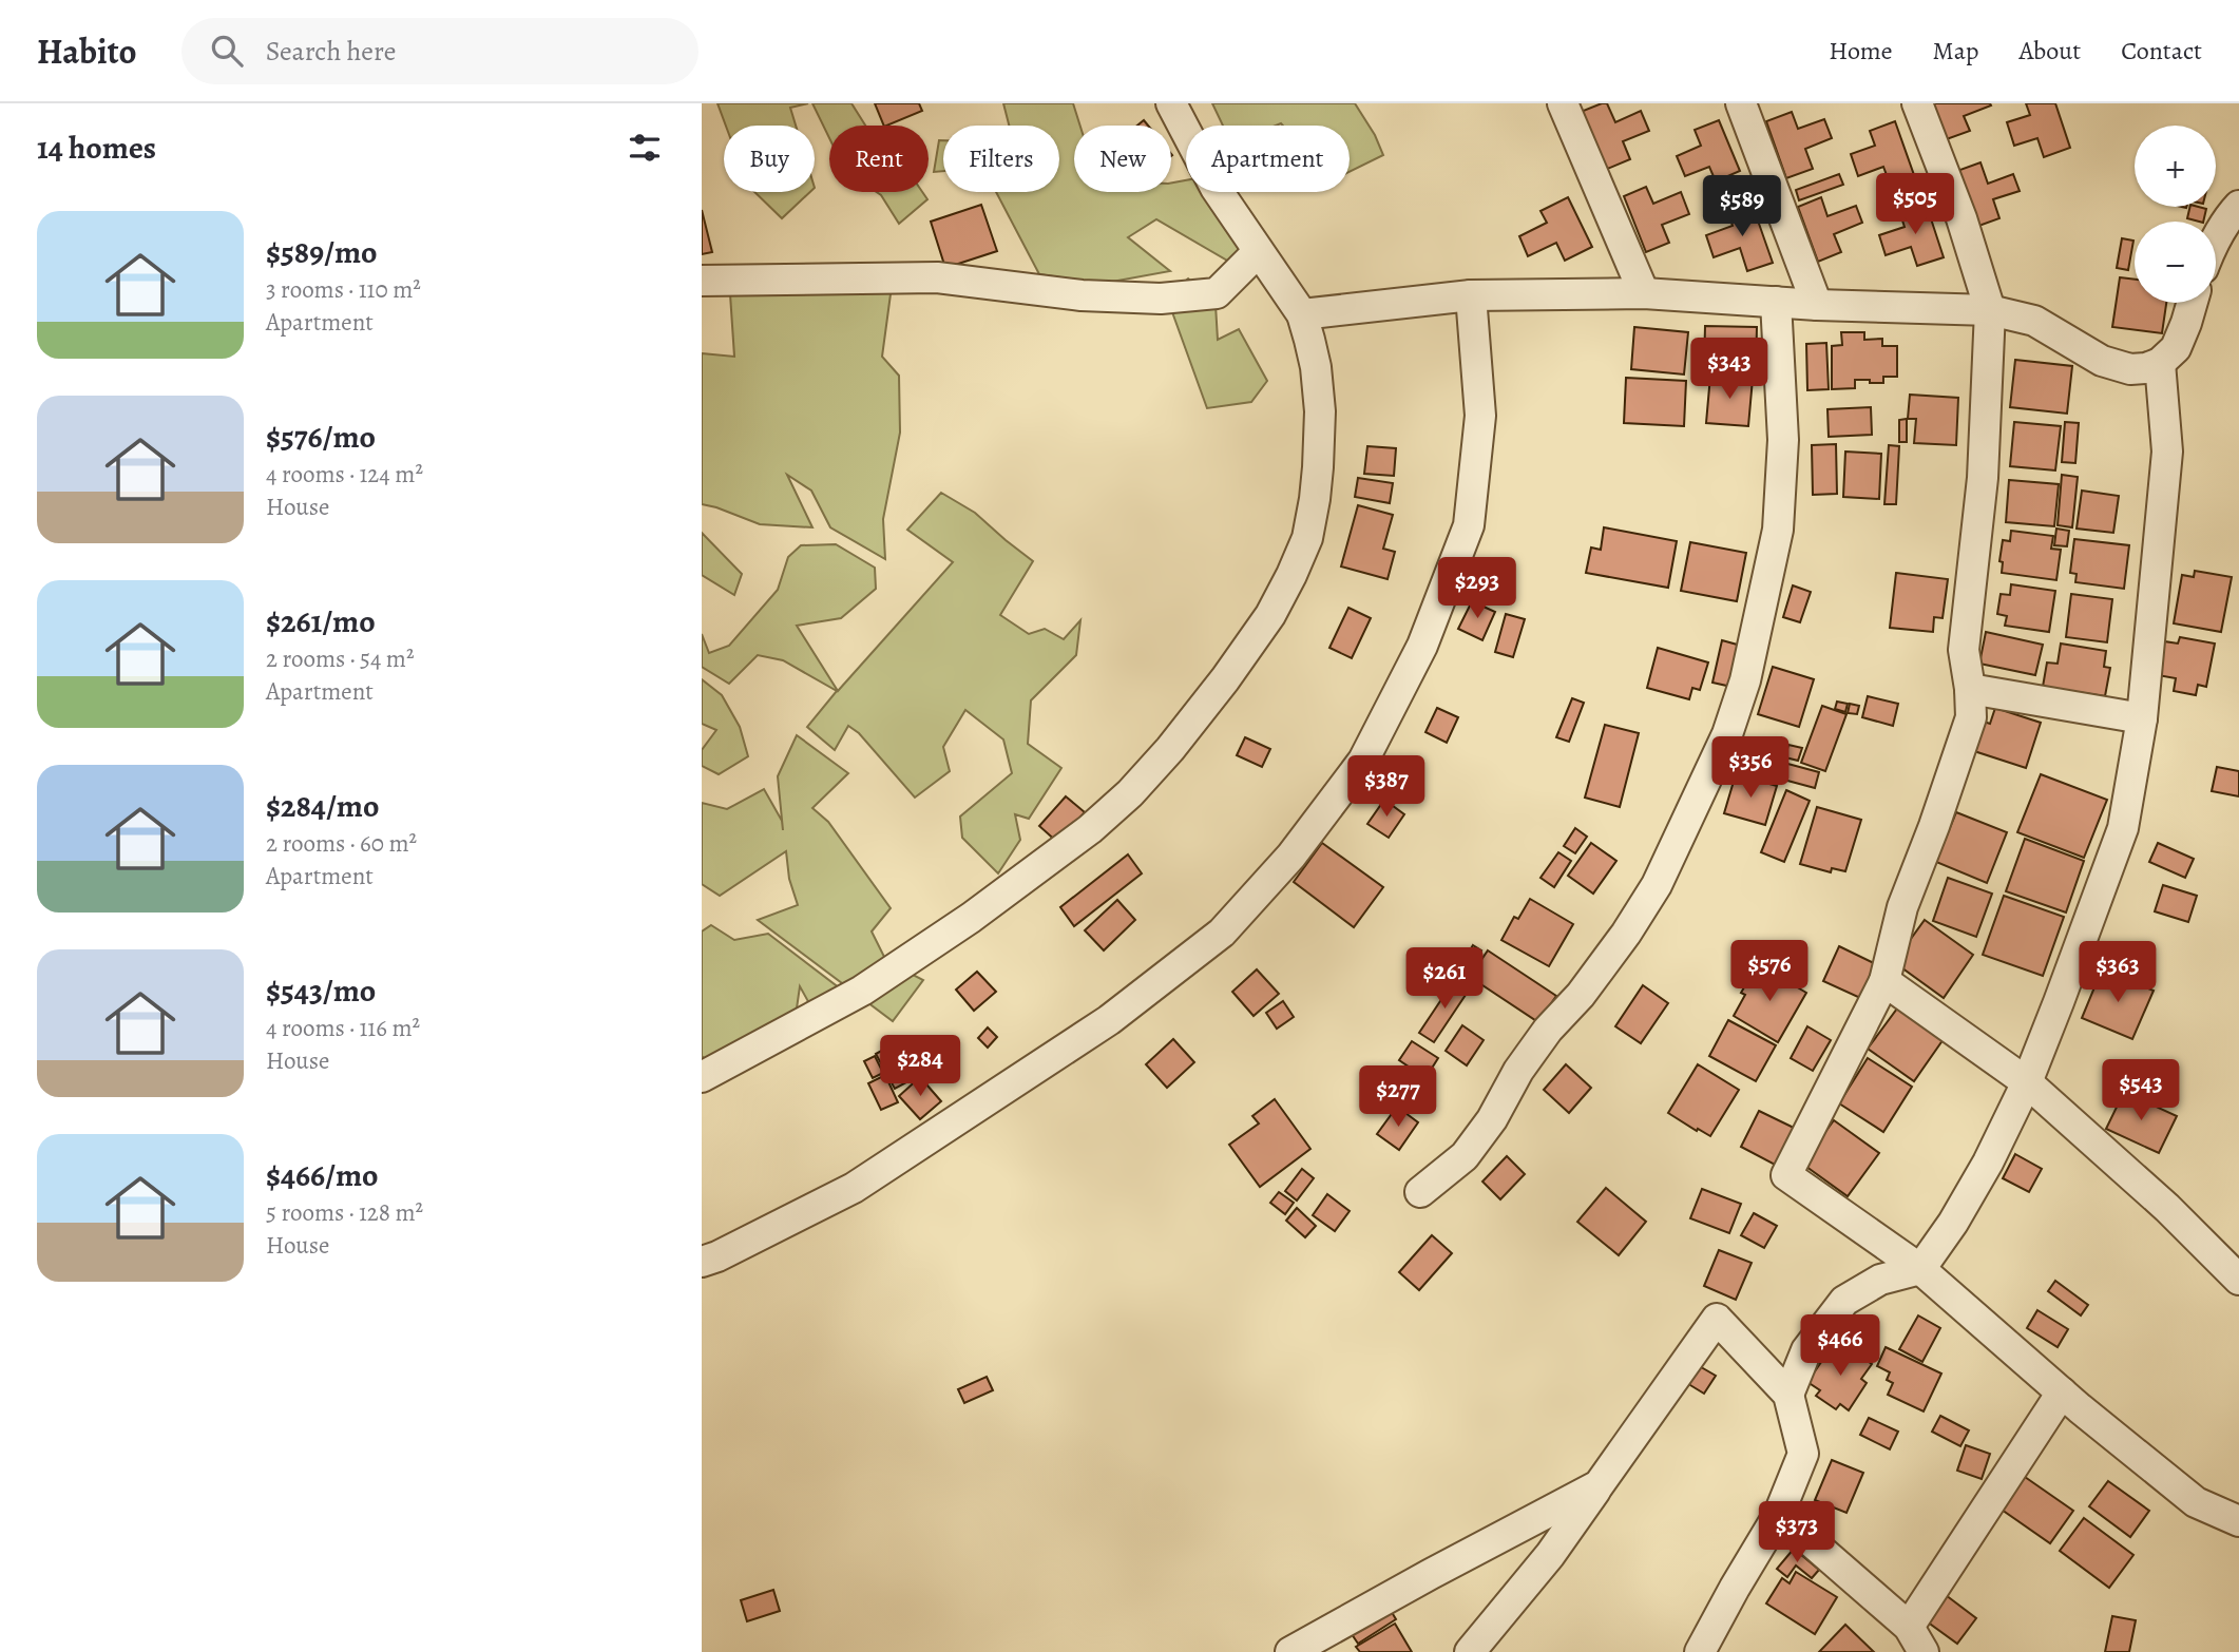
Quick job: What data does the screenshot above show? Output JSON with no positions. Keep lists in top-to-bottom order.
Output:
{
  "page": {
    "header": "Habito",
    "search": "Search here",
    "nav": [
      "Home",
      "Map",
      "About",
      "Contact"
    ],
    "heading": "14 homes",
    "map_buttons": ["+", "−"],
    "chip": [
      "Buy",
      "Rent",
      "Filters",
      "New",
      "Apartment"
    ],
    "price": [
      "$505",
      "$589",
      "$343",
      "$293",
      "$356",
      "$387",
      "$576",
      "$363",
      "$261",
      "$284",
      "$543",
      "$277",
      "$466",
      "$373"
    ],
    "list": [
      {
        "name": "$589/mo",
        "note": "3 rooms · 110 m² · Apartment"
      },
      {
        "name": "$576/mo",
        "note": "4 rooms · 124 m² · House"
      },
      {
        "name": "$261/mo",
        "note": "2 rooms · 54 m² · Apartment"
      },
      {
        "name": "$284/mo",
        "note": "2 rooms · 60 m² · Apartment"
      },
      {
        "name": "$543/mo",
        "note": "4 rooms · 116 m² · House"
      },
      {
        "name": "$466/mo",
        "note": "5 rooms · 128 m² · House"
      }
    ]
  }
}
